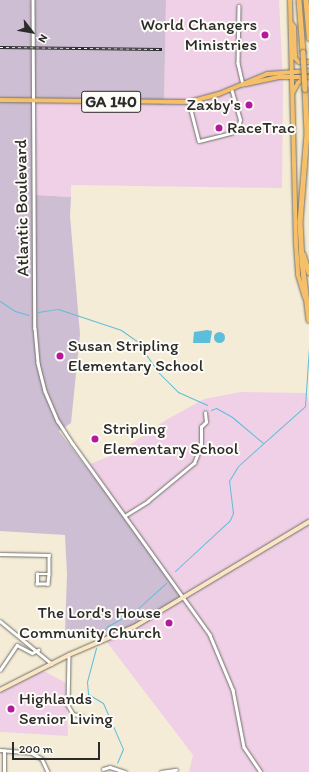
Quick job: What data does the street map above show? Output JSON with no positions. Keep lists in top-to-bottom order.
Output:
{
  "streets": {
    "main road": ["GA 140"],
    "street": ["Atlantic Boulevard"]
  },
  "crossings": [
    ["GA 140", "Atlantic Boulevard"]
  ],
  "places": [
    "World Changers Ministries",
    "Zaxby's",
    "RaceTrac",
    "Susan Stripling Elementary School",
    "Stripling Elementary School",
    "The Lord's House Community Church",
    "Highlands Senior Living"
  ],
  "scale_bar": "200 m",
  "north": "bottom right"
}
